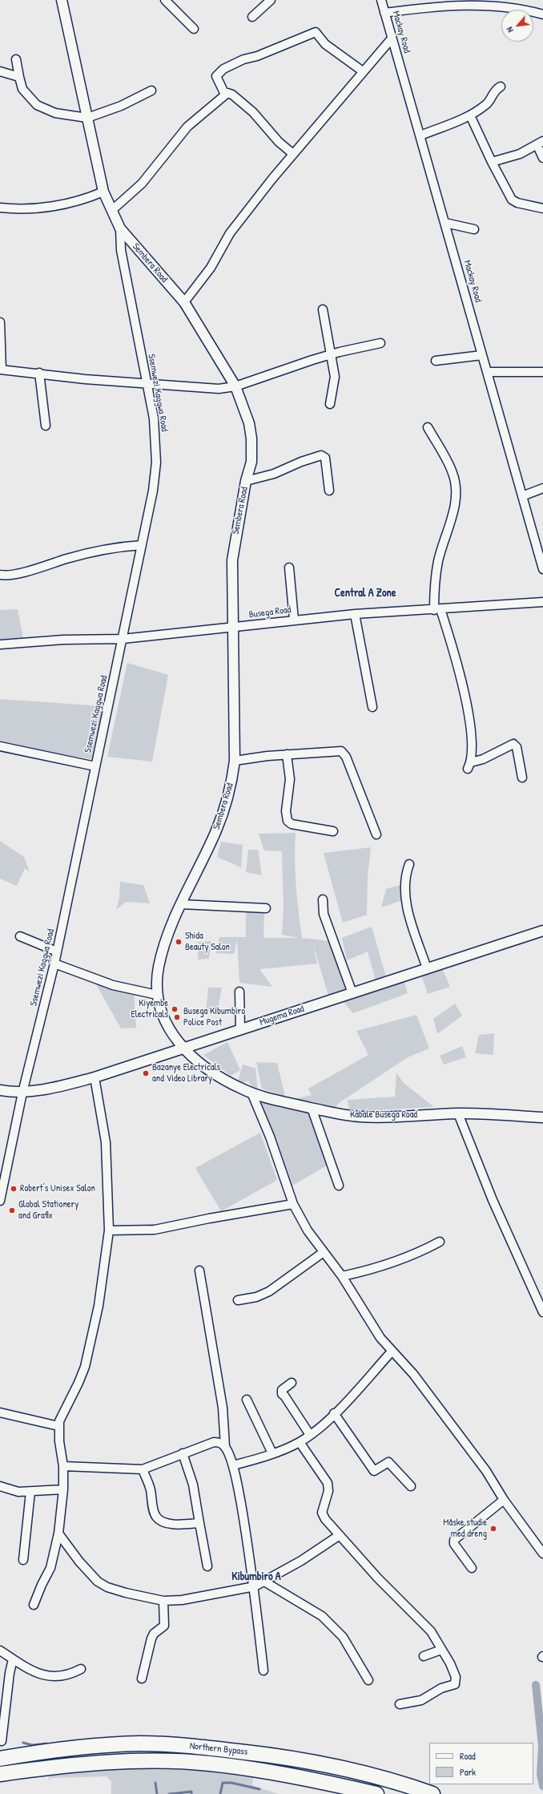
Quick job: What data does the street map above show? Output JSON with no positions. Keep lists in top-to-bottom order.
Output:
{
  "streets": {
    "highway": ["Northern Bypass"],
    "street": [
      "Mackay Road",
      "Sembera Road",
      "Ssemwezi Kaggwa Road",
      "Busega Road",
      "Mugema Road",
      "Kabale Busega Road"
    ]
  },
  "crossings": [
    ["Sembera Road", "Ssemwezi Kaggwa Road"],
    ["Sembera Road", "Busega Road"],
    ["Sembera Road", "Mugema Road"],
    ["Sembera Road", "Kabale Busega Road"],
    ["Ssemwezi Kaggwa Road", "Busega Road"],
    ["Ssemwezi Kaggwa Road", "Mugema Road"],
    ["Mugema Road", "Kabale Busega Road"]
  ],
  "districts": ["Central A Zone", "Kibumbiro A"],
  "places": [
    "Shida Beauty Salon",
    "Kiyembe Electricals",
    "Busega Kibumbiro Police Post",
    "Bazanye Electricals and Video Library",
    "Robert's Unisex Salon",
    "Global Stationery and Grafix",
    "Måske studie med dreng"
  ],
  "legend": ["Road", "Park"],
  "north": "bottom left"
}
